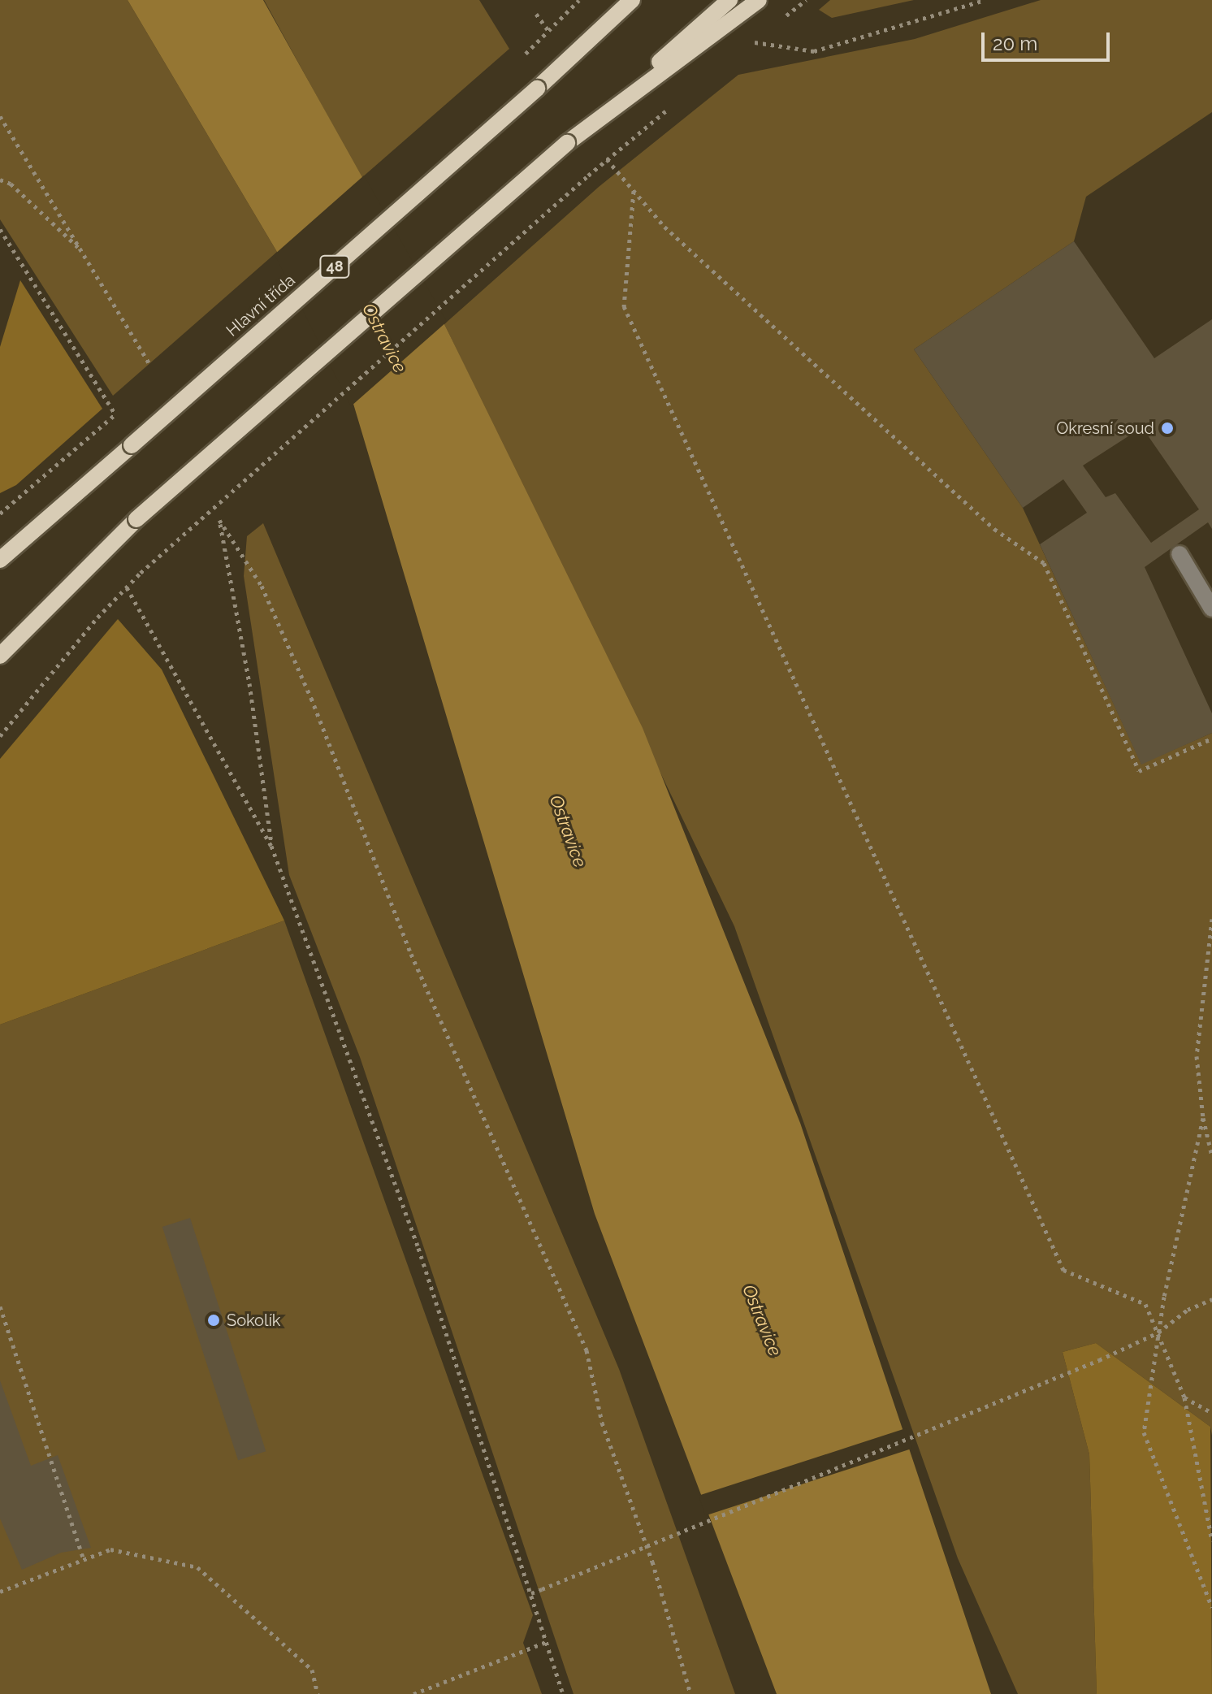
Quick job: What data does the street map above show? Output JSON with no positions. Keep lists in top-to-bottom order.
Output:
{
  "streets": {
    "main road": ["48", "Hlavní třída"]
  },
  "crossings": [
    ["48", "Hlavní třída"]
  ],
  "water": ["Ostravice"],
  "places": ["Okresní soud", "Sokolík"],
  "scale_bar": "20 m"
}
